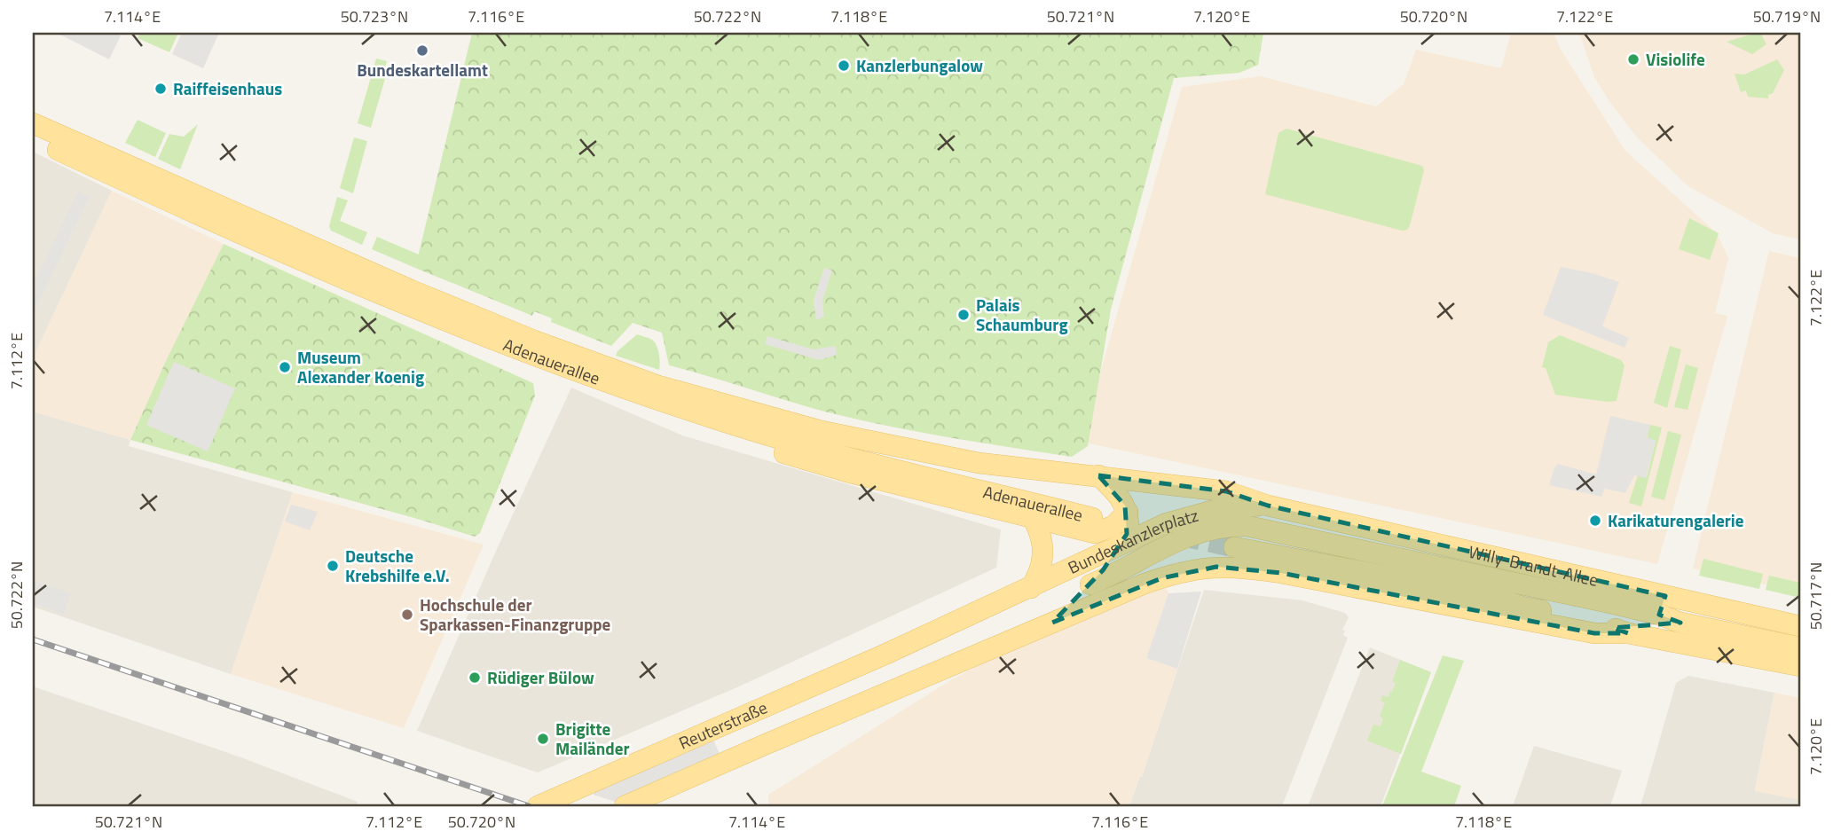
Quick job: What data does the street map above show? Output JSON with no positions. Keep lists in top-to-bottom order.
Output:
{
  "streets": {
    "main road": [
      "Adenauerallee",
      "Bundeskanzlerplatz",
      "Willy-Brandt-Allee",
      "Reuterstraße"
    ]
  },
  "crossings": [
    ["Adenauerallee", "Bundeskanzlerplatz"],
    ["Bundeskanzlerplatz", "Willy-Brandt-Allee"],
    ["Bundeskanzlerplatz", "Reuterstraße"]
  ],
  "places": [
    "Bundeskartellamt",
    "Visiolife",
    "Kanzlerbungalow",
    "Raiffeisenhaus",
    "Palais Schaumburg",
    "Museum Alexander Koenig",
    "Karikaturengalerie",
    "Deutsche Krebshilfe e.V.",
    "Hochschule der Sparkassen-Finanzgruppe",
    "Rüdiger Bülow",
    "Brigitte Mailänder"
  ],
  "coordinates": [
    "7.114°E",
    "50.723°N",
    "7.116°E",
    "50.722°N",
    "7.118°E",
    "50.721°N",
    "7.120°E",
    "50.720°N",
    "7.122°E",
    "50.719°N",
    "7.112°E",
    "50.717°N"
  ]
}
